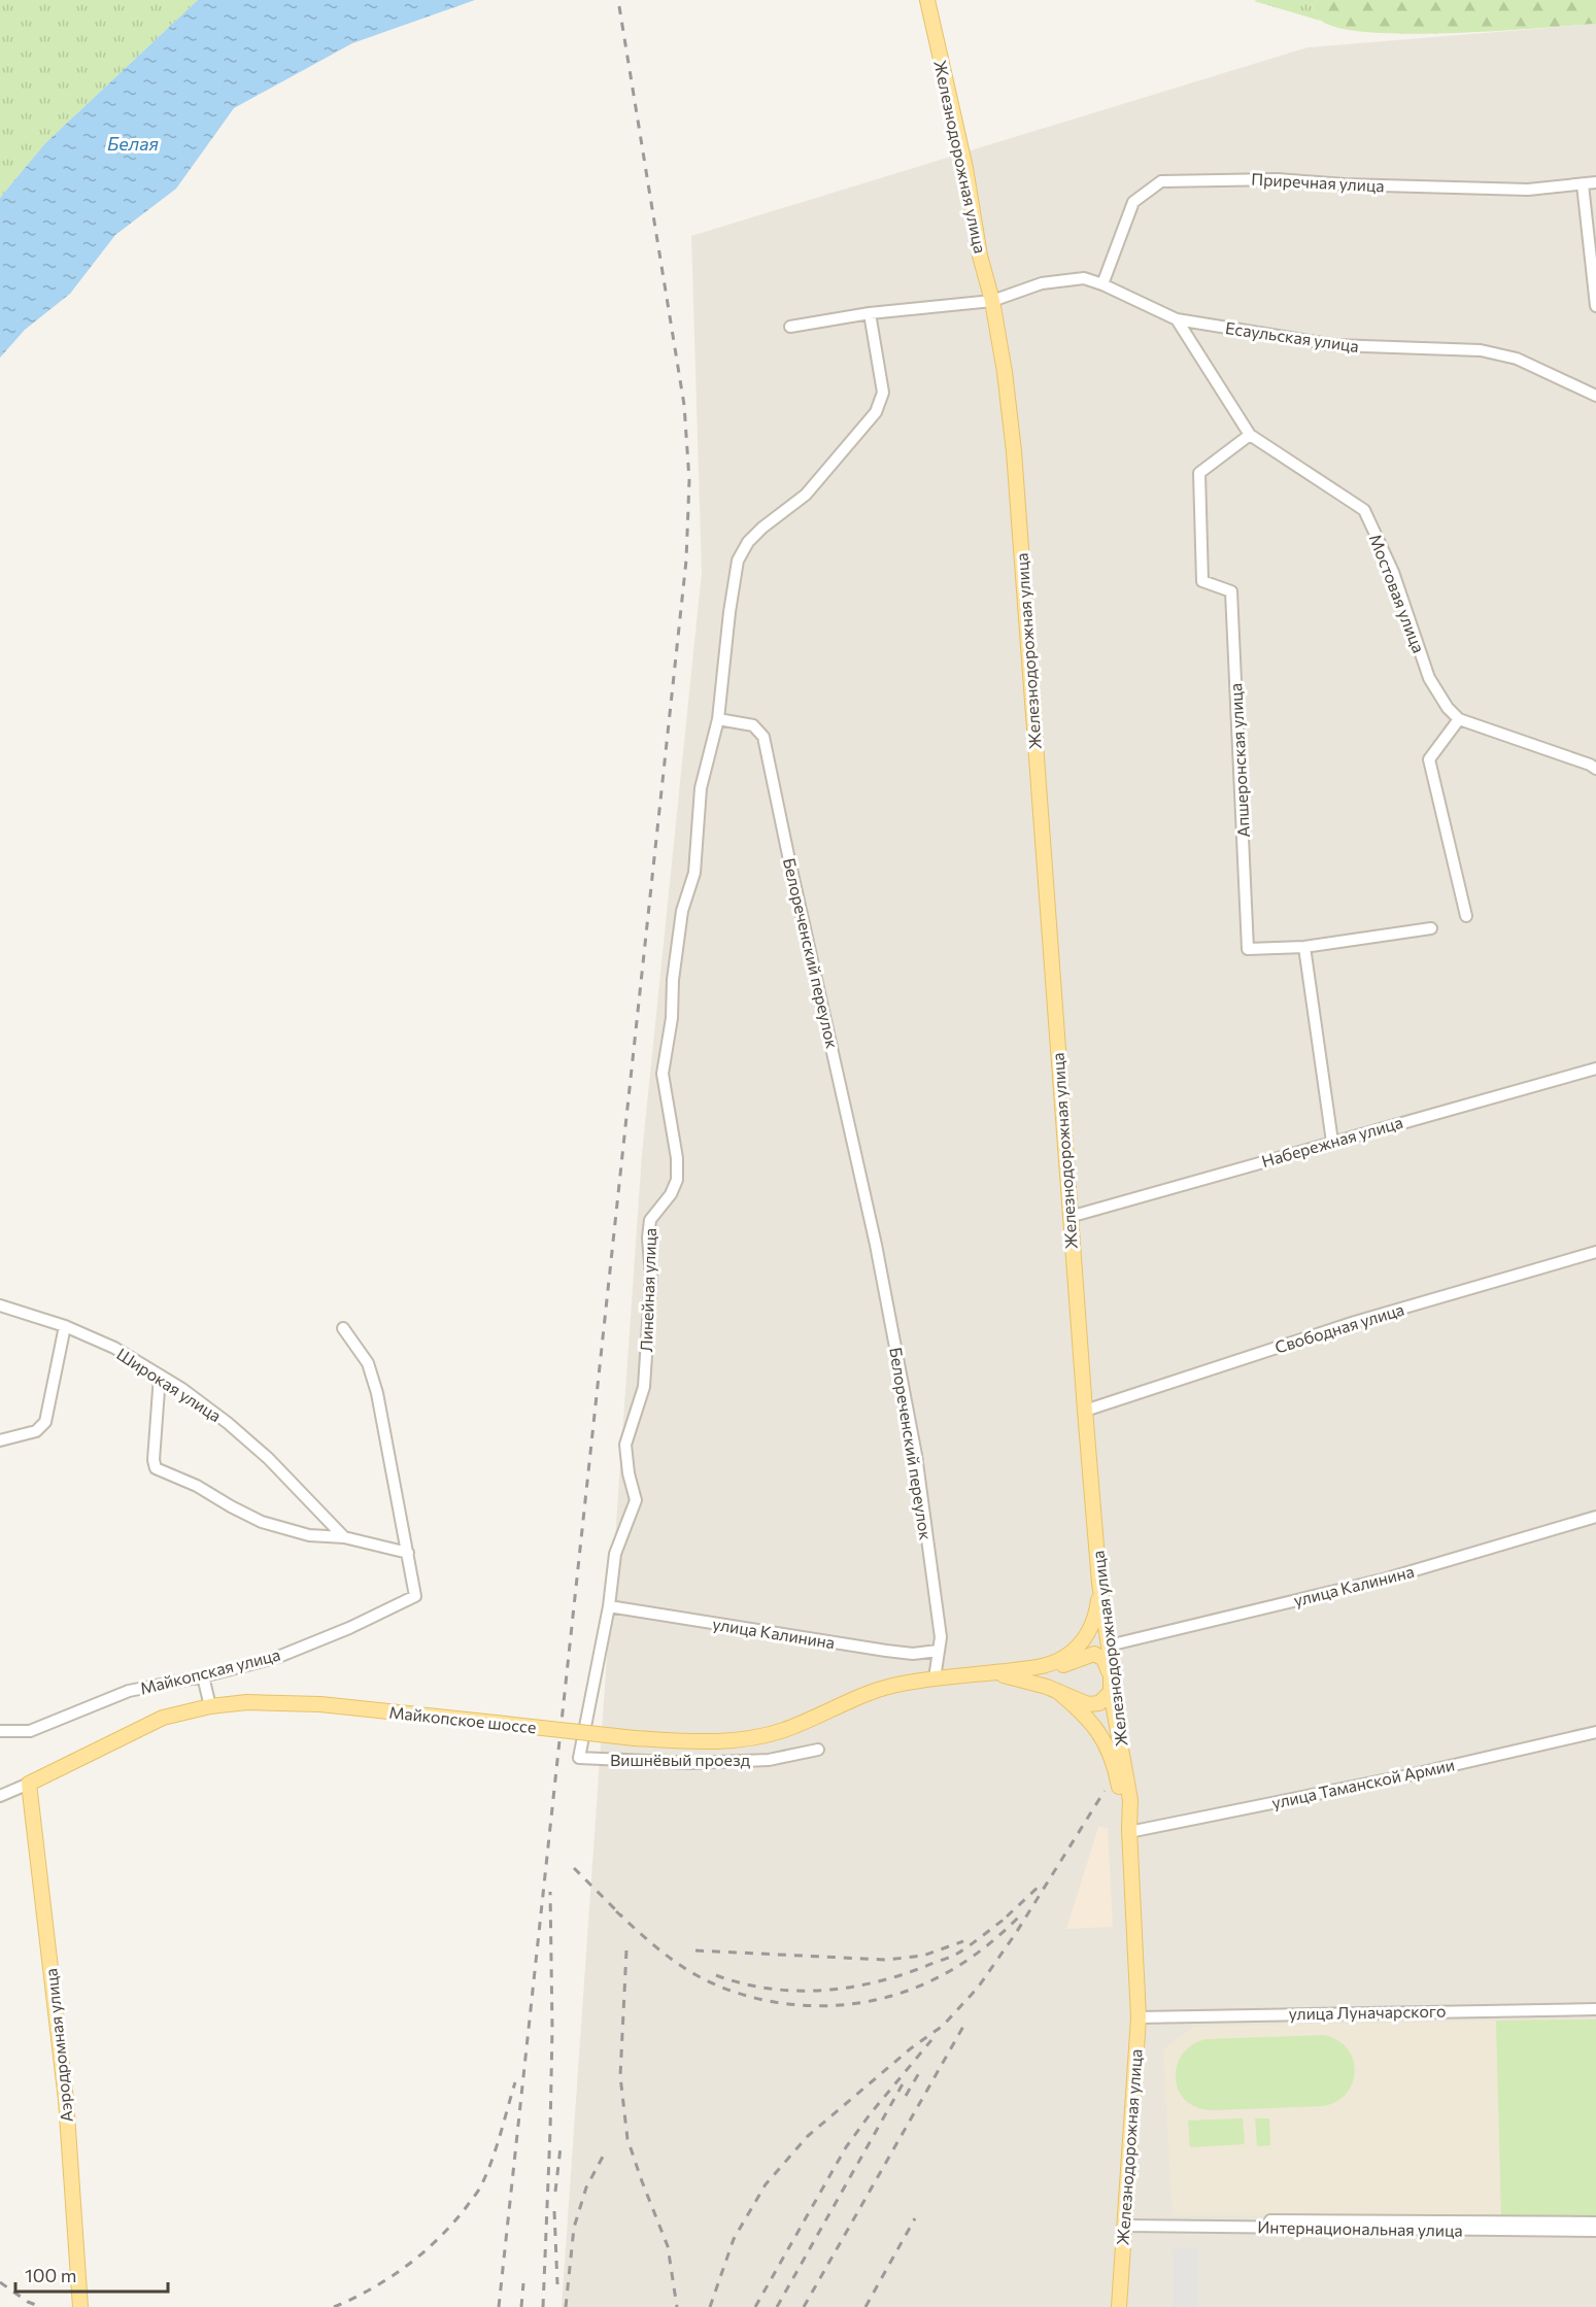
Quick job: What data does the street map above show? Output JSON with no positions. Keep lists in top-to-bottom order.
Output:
{
  "streets": {
    "main road": ["Железнодорожная улица", "Майкопское шоссе", "Аэродромная улица"],
    "street": [
      "Приречная улица",
      "Есаульская улица",
      "Мостовая улица",
      "Апшеронская улица",
      "Белореченский переулок",
      "Набережная улица",
      "Линейная улица",
      "Свободная улица",
      "Широкая улица",
      "улица Калинина",
      "Майкопская улица",
      "Вишнёвый проезд",
      "улица Таманской Армии",
      "улица Луначарского",
      "Интернациональная улица"
    ]
  },
  "crossings": [
    ["Железнодорожная улица", "Есаульская улица"],
    ["Железнодорожная улица", "Набережная улица"],
    ["Железнодорожная улица", "Свободная улица"],
    ["Железнодорожная улица", "улица Калинина"],
    ["Железнодорожная улица", "улица Таманской Армии"],
    ["Железнодорожная улица", "улица Луначарского"],
    ["Железнодорожная улица", "Интернациональная улица"],
    ["Приречная улица", "Есаульская улица"],
    ["Есаульская улица", "Мостовая улица"],
    ["Мостовая улица", "Апшеронская улица"],
    ["Белореченский переулок", "Линейная улица"],
    ["Белореченский переулок", "улица Калинина"],
    ["Белореченский переулок", "Майкопское шоссе"],
    ["Линейная улица", "улица Калинина"],
    ["Линейная улица", "Вишнёвый проезд"],
    ["Майкопское шоссе", "Аэродромная улица"]
  ],
  "water": ["Белая"],
  "scale_bar": "100 m"
}
